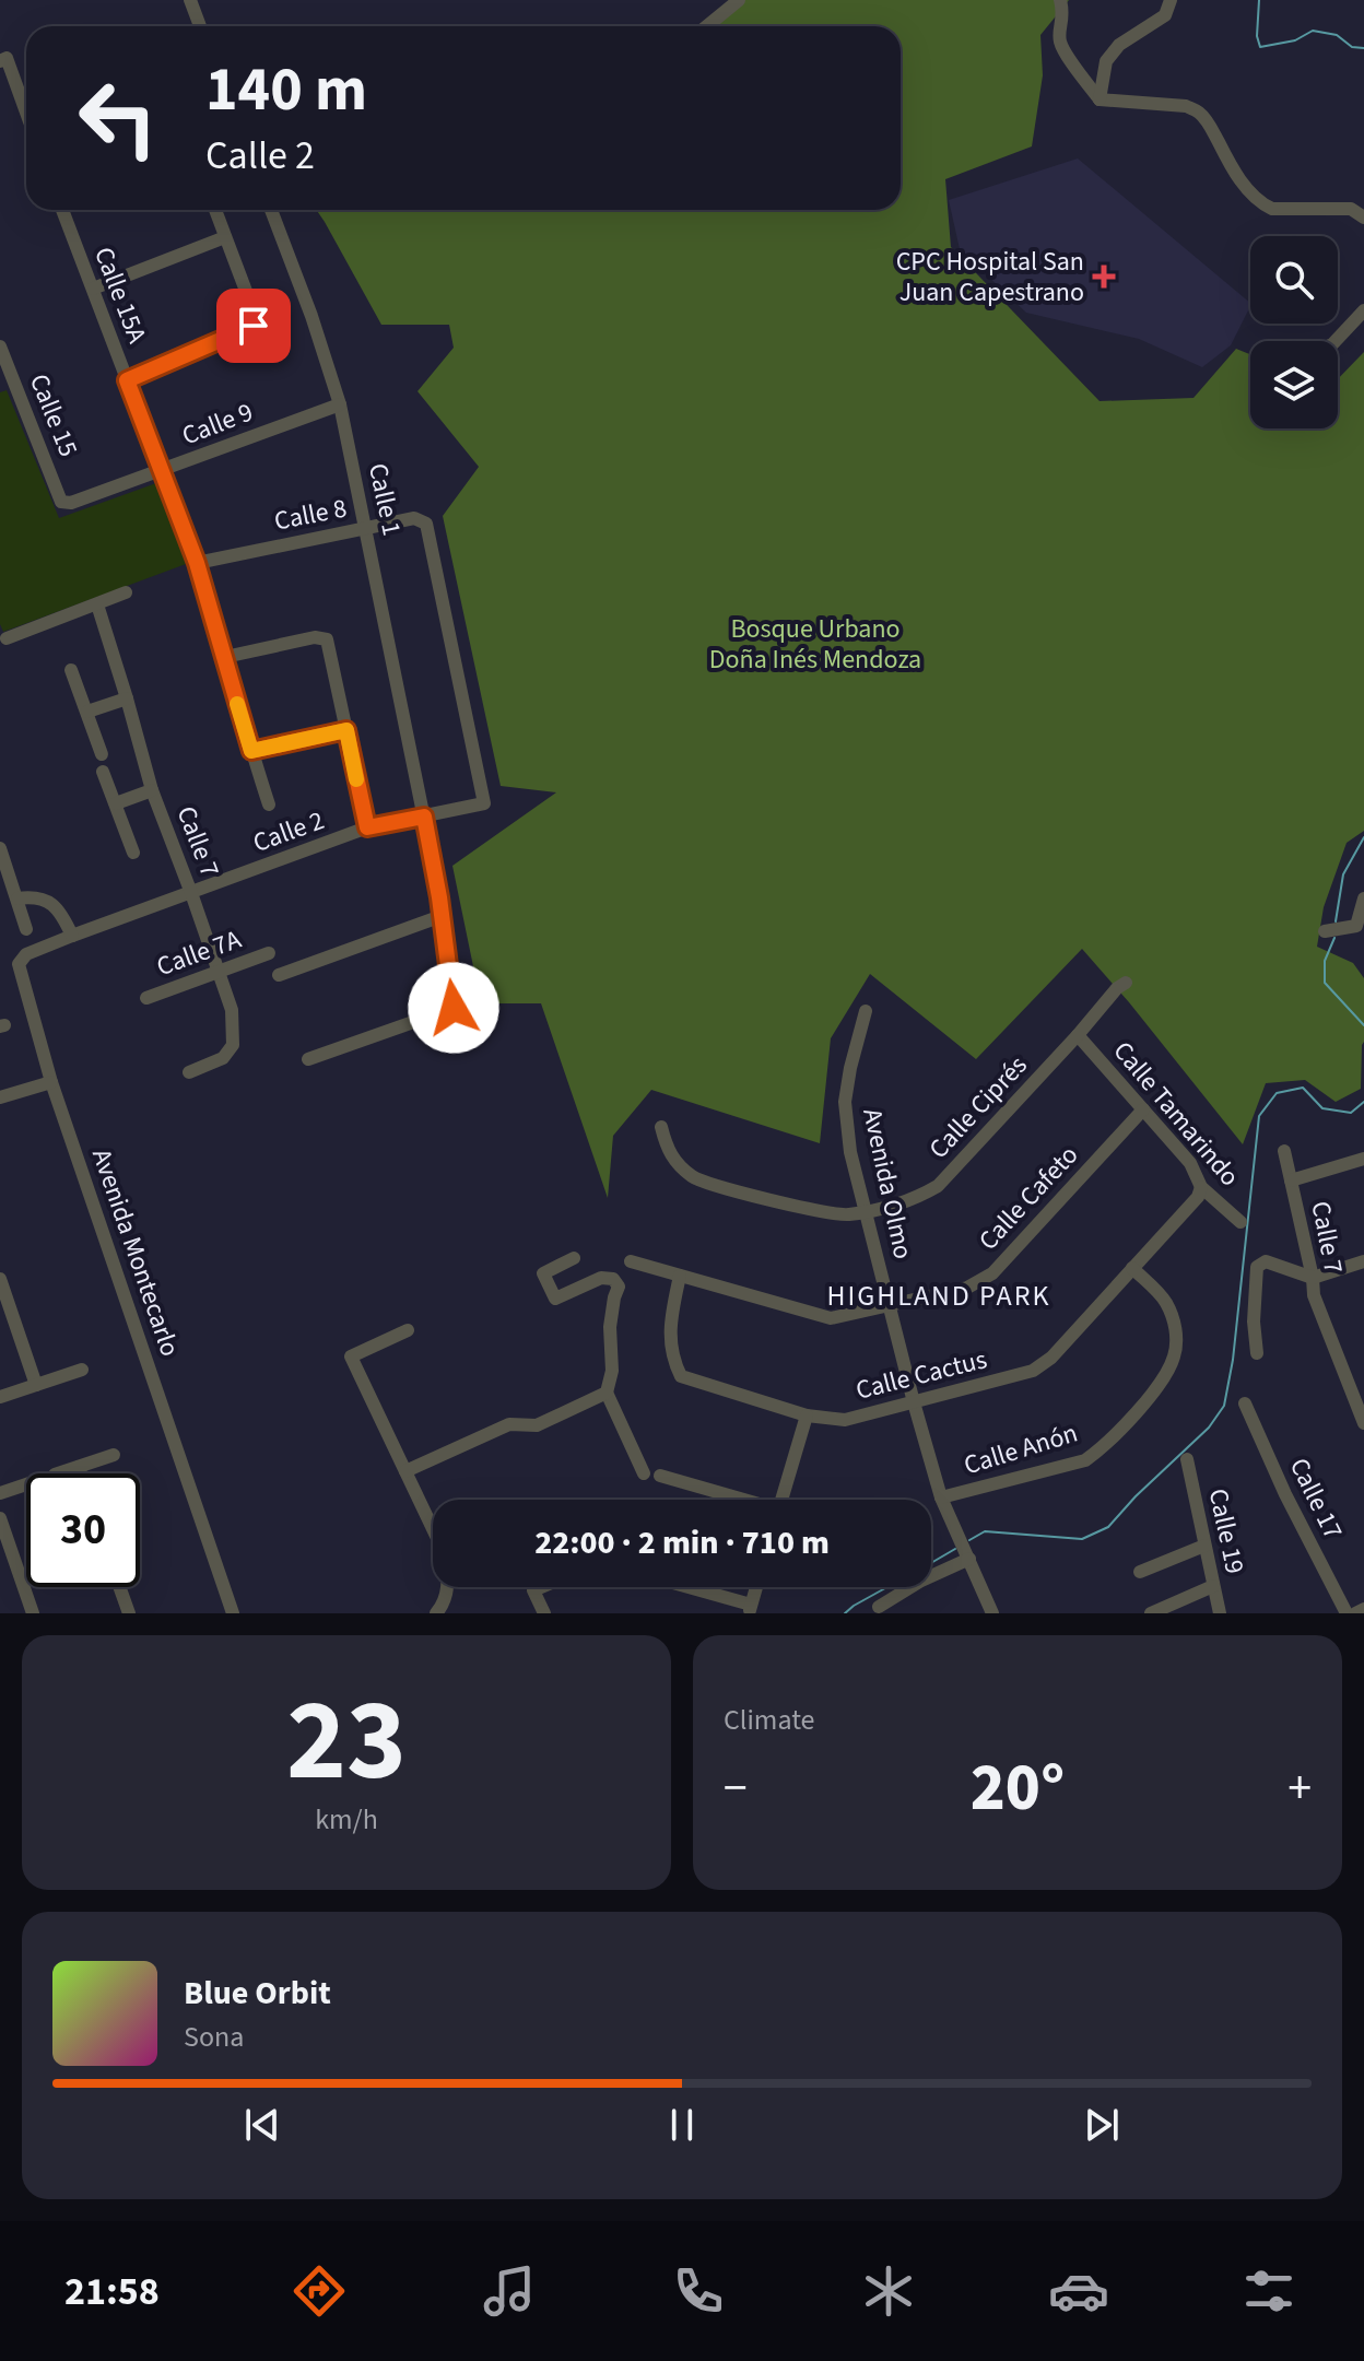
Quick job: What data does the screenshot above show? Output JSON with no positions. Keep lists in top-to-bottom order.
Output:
{
  "streets": {
    "street": [
      "Calle 15A",
      "Calle 15",
      "Calle 9",
      "Calle 1",
      "Calle 8",
      "Calle 2",
      "Calle 7",
      "Calle 7A",
      "Calle Ciprés",
      "Calle Tamarindo",
      "Avenida Olmo",
      "Calle Cafeto",
      "Avenida Montecarlo",
      "Calle Cactus",
      "Calle Anón",
      "Calle 17",
      "Calle 19"
    ]
  },
  "crossings": [
    ["Calle 15A", "Calle 9"],
    ["Calle 15A", "Calle 8"],
    ["Calle 15", "Calle 9"],
    ["Calle 9", "Calle 1"],
    ["Calle 1", "Calle 8"],
    ["Calle 1", "Calle 2"],
    ["Calle 8", "Calle 2"],
    ["Calle 2", "Calle 7"],
    ["Calle 2", "Avenida Montecarlo"],
    ["Calle 7", "Calle 7A"],
    ["Calle Ciprés", "Calle Tamarindo"],
    ["Calle Ciprés", "Avenida Olmo"],
    ["Calle Tamarindo", "Calle Cafeto"],
    ["Calle Tamarindo", "Calle Cactus"],
    ["Avenida Olmo", "Calle Cafeto"],
    ["Avenida Olmo", "Calle Cactus"],
    ["Avenida Olmo", "Calle Anón"],
    ["Calle Cafeto", "Calle Cactus"],
    ["Calle Cactus", "Calle Anón"]
  ],
  "districts": ["HIGHLAND PARK"],
  "parks": ["Bosque Urbano Doña Inés Mendoza"],
  "places": {
    "health": ["CPC Hospital San Juan Capestrano"]
  },
  "page": {
    "turn": ["140 m", "Calle 2"],
    "limit": "30",
    "trip": "22:00 · 2 min · 710 m",
    "tile": [
      ["23", "km/h"],
      "Climate"
    ],
    "heat": ["−", "20°", "+"],
    "song": ["Blue Orbit", "Sona"],
    "tabs": "21:58"
  }
}
